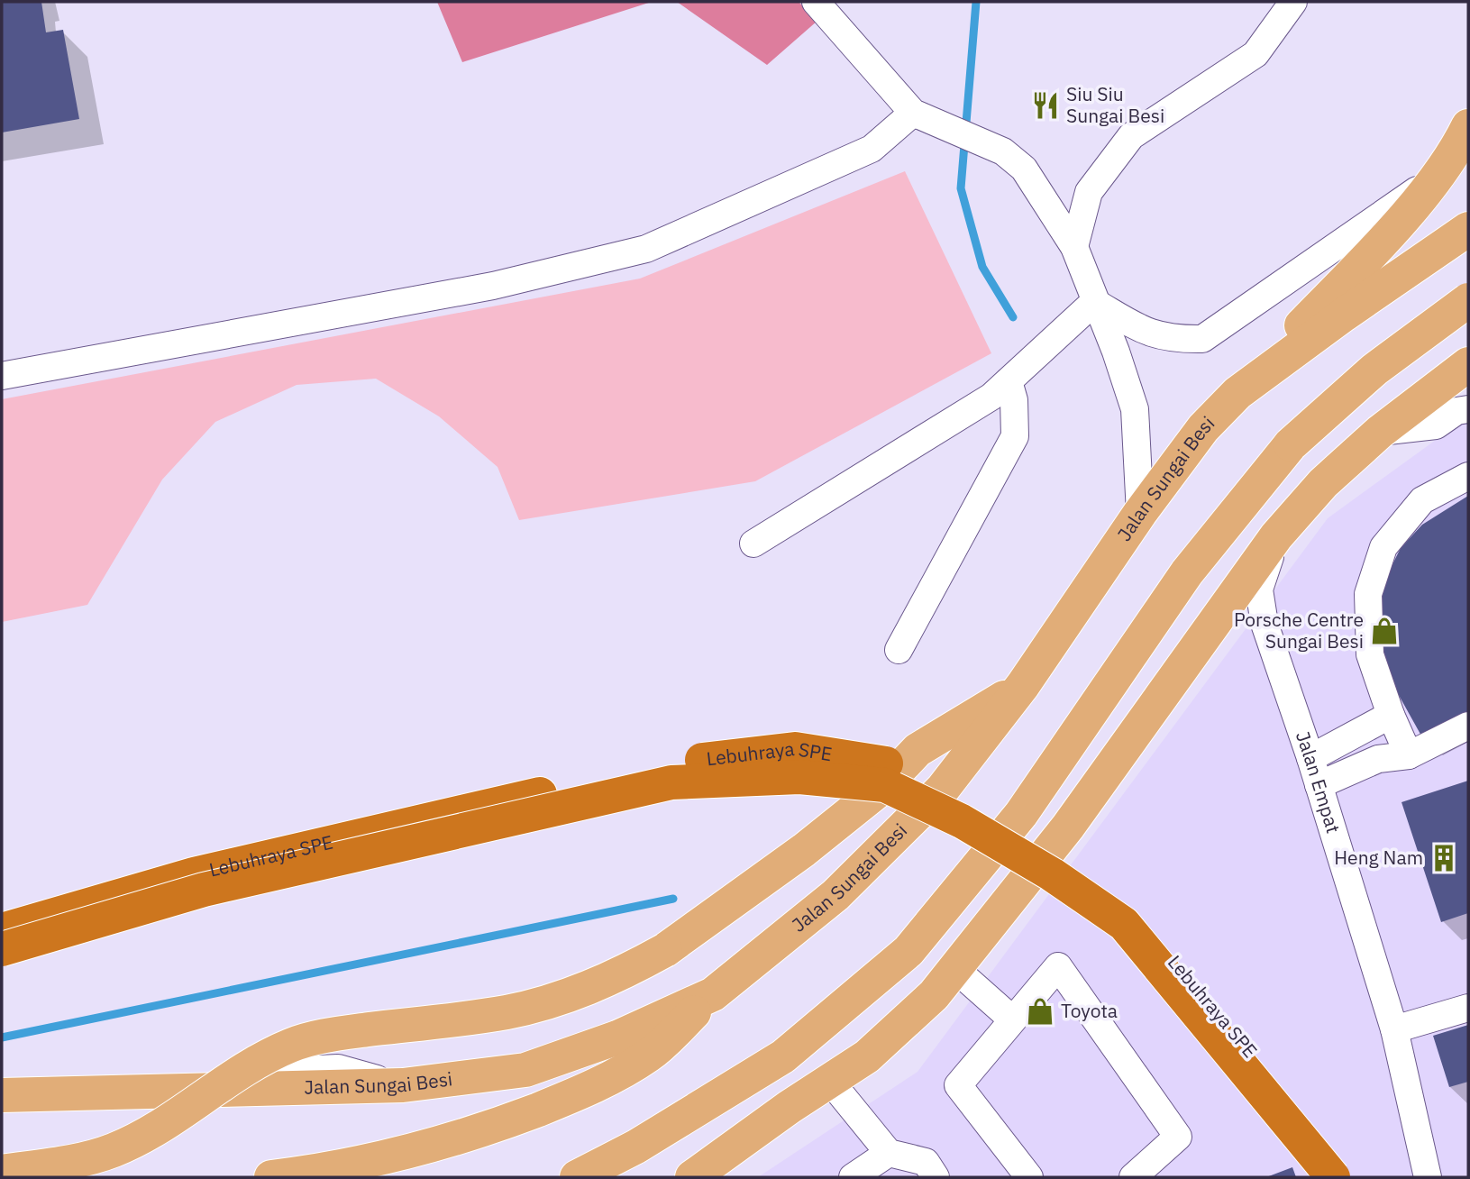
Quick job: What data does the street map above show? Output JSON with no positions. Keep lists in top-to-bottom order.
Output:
{
  "streets": {
    "highway": ["Lebuhraya SPE"],
    "main road": ["Jalan Sungai Besi"],
    "street": ["Jalan Empat"]
  },
  "places": {
    "restaurant": ["Siu Siu Sungai Besi"],
    "shop": ["Porsche Centre Sungai Besi", "Toyota"],
    "building": ["Heng Nam"]
  }
}
